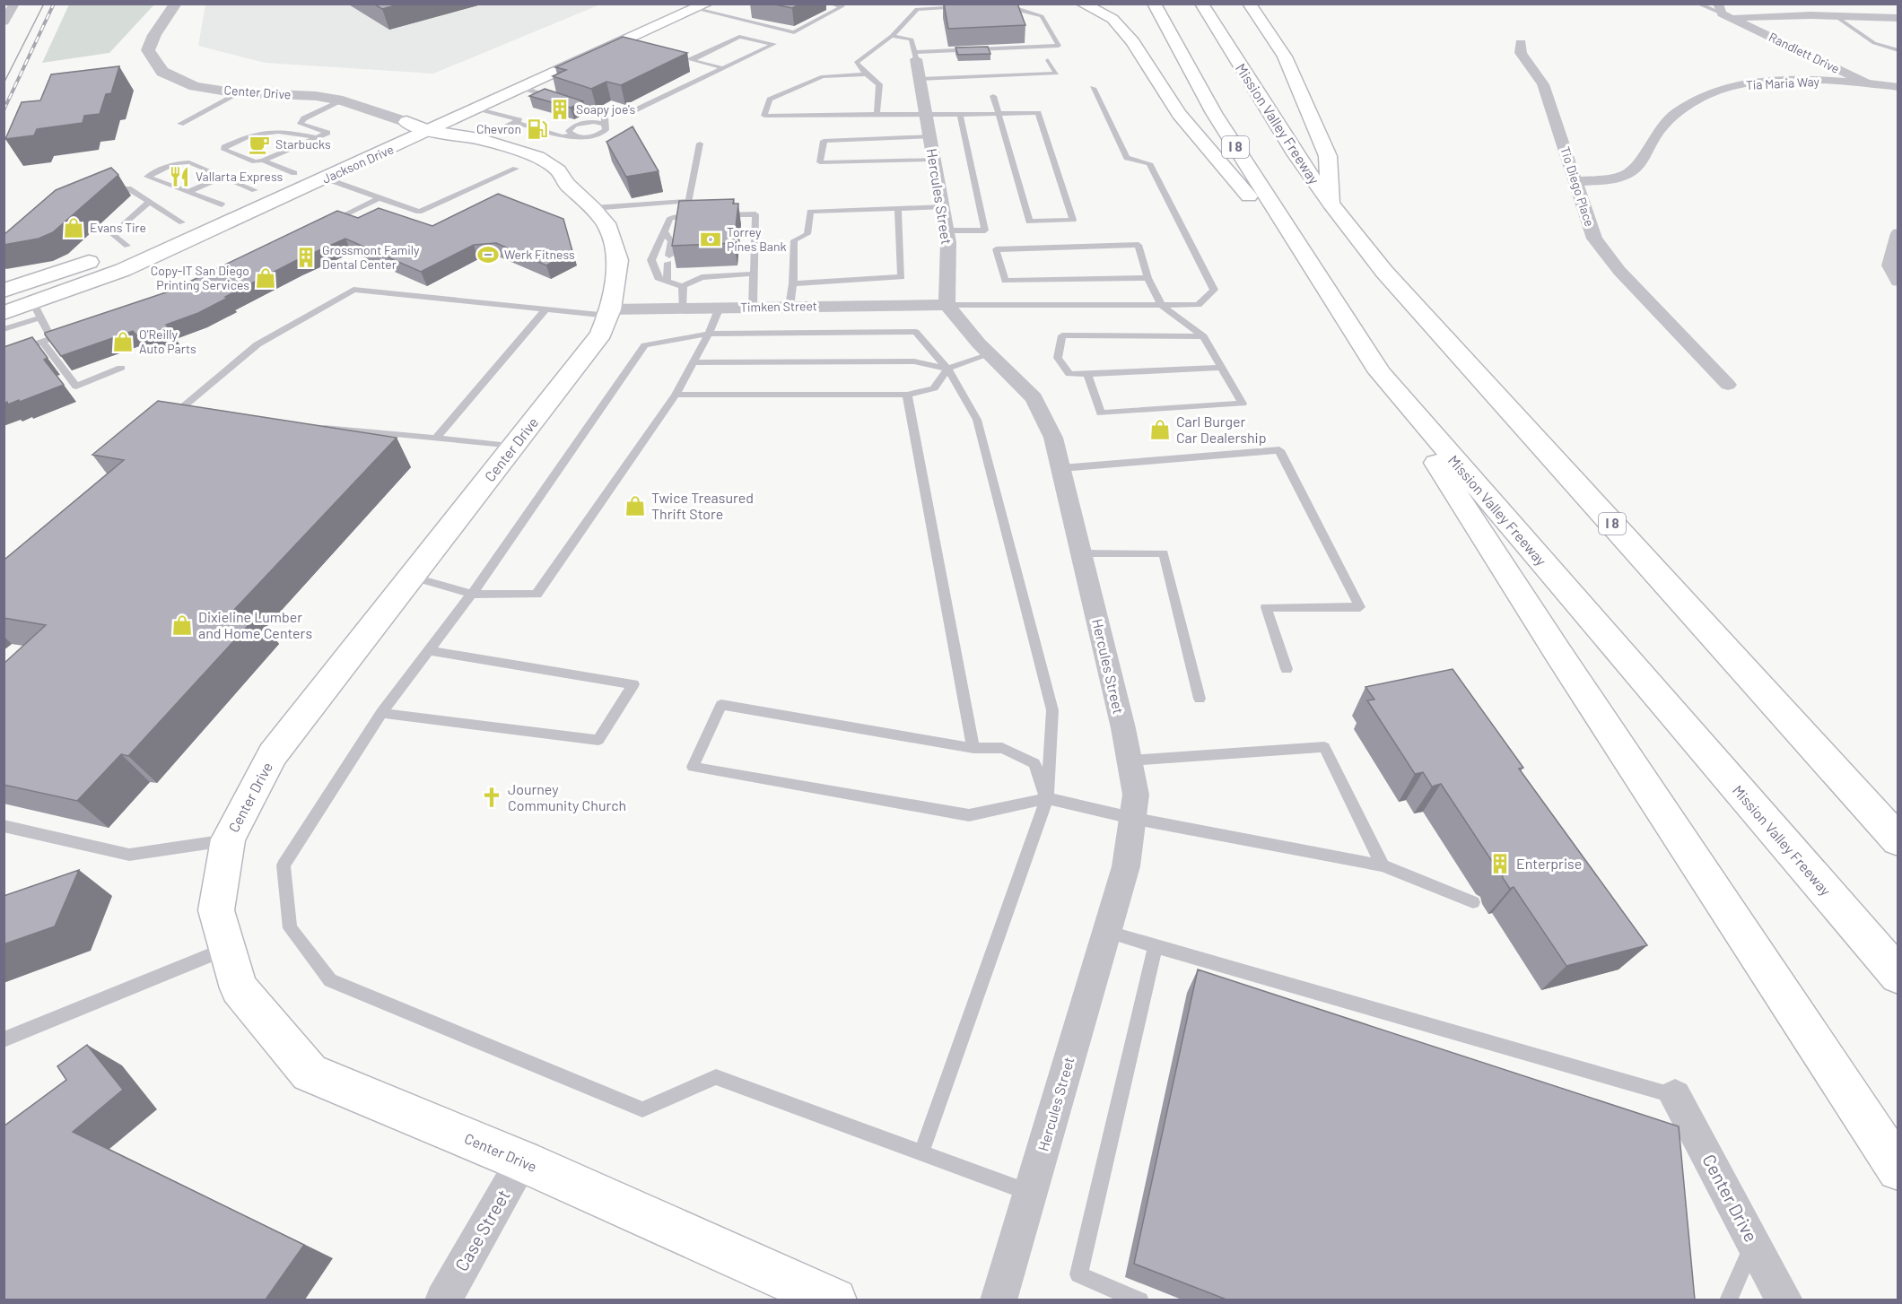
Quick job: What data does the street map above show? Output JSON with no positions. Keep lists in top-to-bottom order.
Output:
{
  "streets": {
    "main road": [
      "Center Drive",
      "Mission Valley Freeway",
      "I 8",
      "Jackson Drive"
    ],
    "street": [
      "Randlett Drive",
      "Tia Maria Way",
      "Tio Diego Place",
      "Hercules Street",
      "Timken Street",
      "Case Street"
    ]
  },
  "crossings": [
    ["Randlett Drive", "Tia Maria Way"],
    ["Tia Maria Way", "Tio Diego Place"],
    ["Center Drive", "Jackson Drive"],
    ["Center Drive", "Timken Street"],
    ["Center Drive", "Case Street"],
    ["Hercules Street", "Timken Street"]
  ],
  "places": {
    "building": ["Soapy joe's", "Grossmont Family Dental Center", "Enterprise"],
    "fuel station": ["Chevron"],
    "cafe": ["Starbucks"],
    "restaurant": ["Vallarta Express"],
    "shop": [
      "Evans Tire",
      "Copy-IT San Diego Printing Services",
      "O'Reilly Auto Parts",
      "Carl Burger Car Dealership",
      "Twice Treasured Thrift Store",
      "Dixieline Lumber and Home Centers"
    ],
    "bank": ["Torrey Pines Bank"],
    "sports": ["Werk Fitness"],
    "church": ["Journey Community Church"]
  }
}
